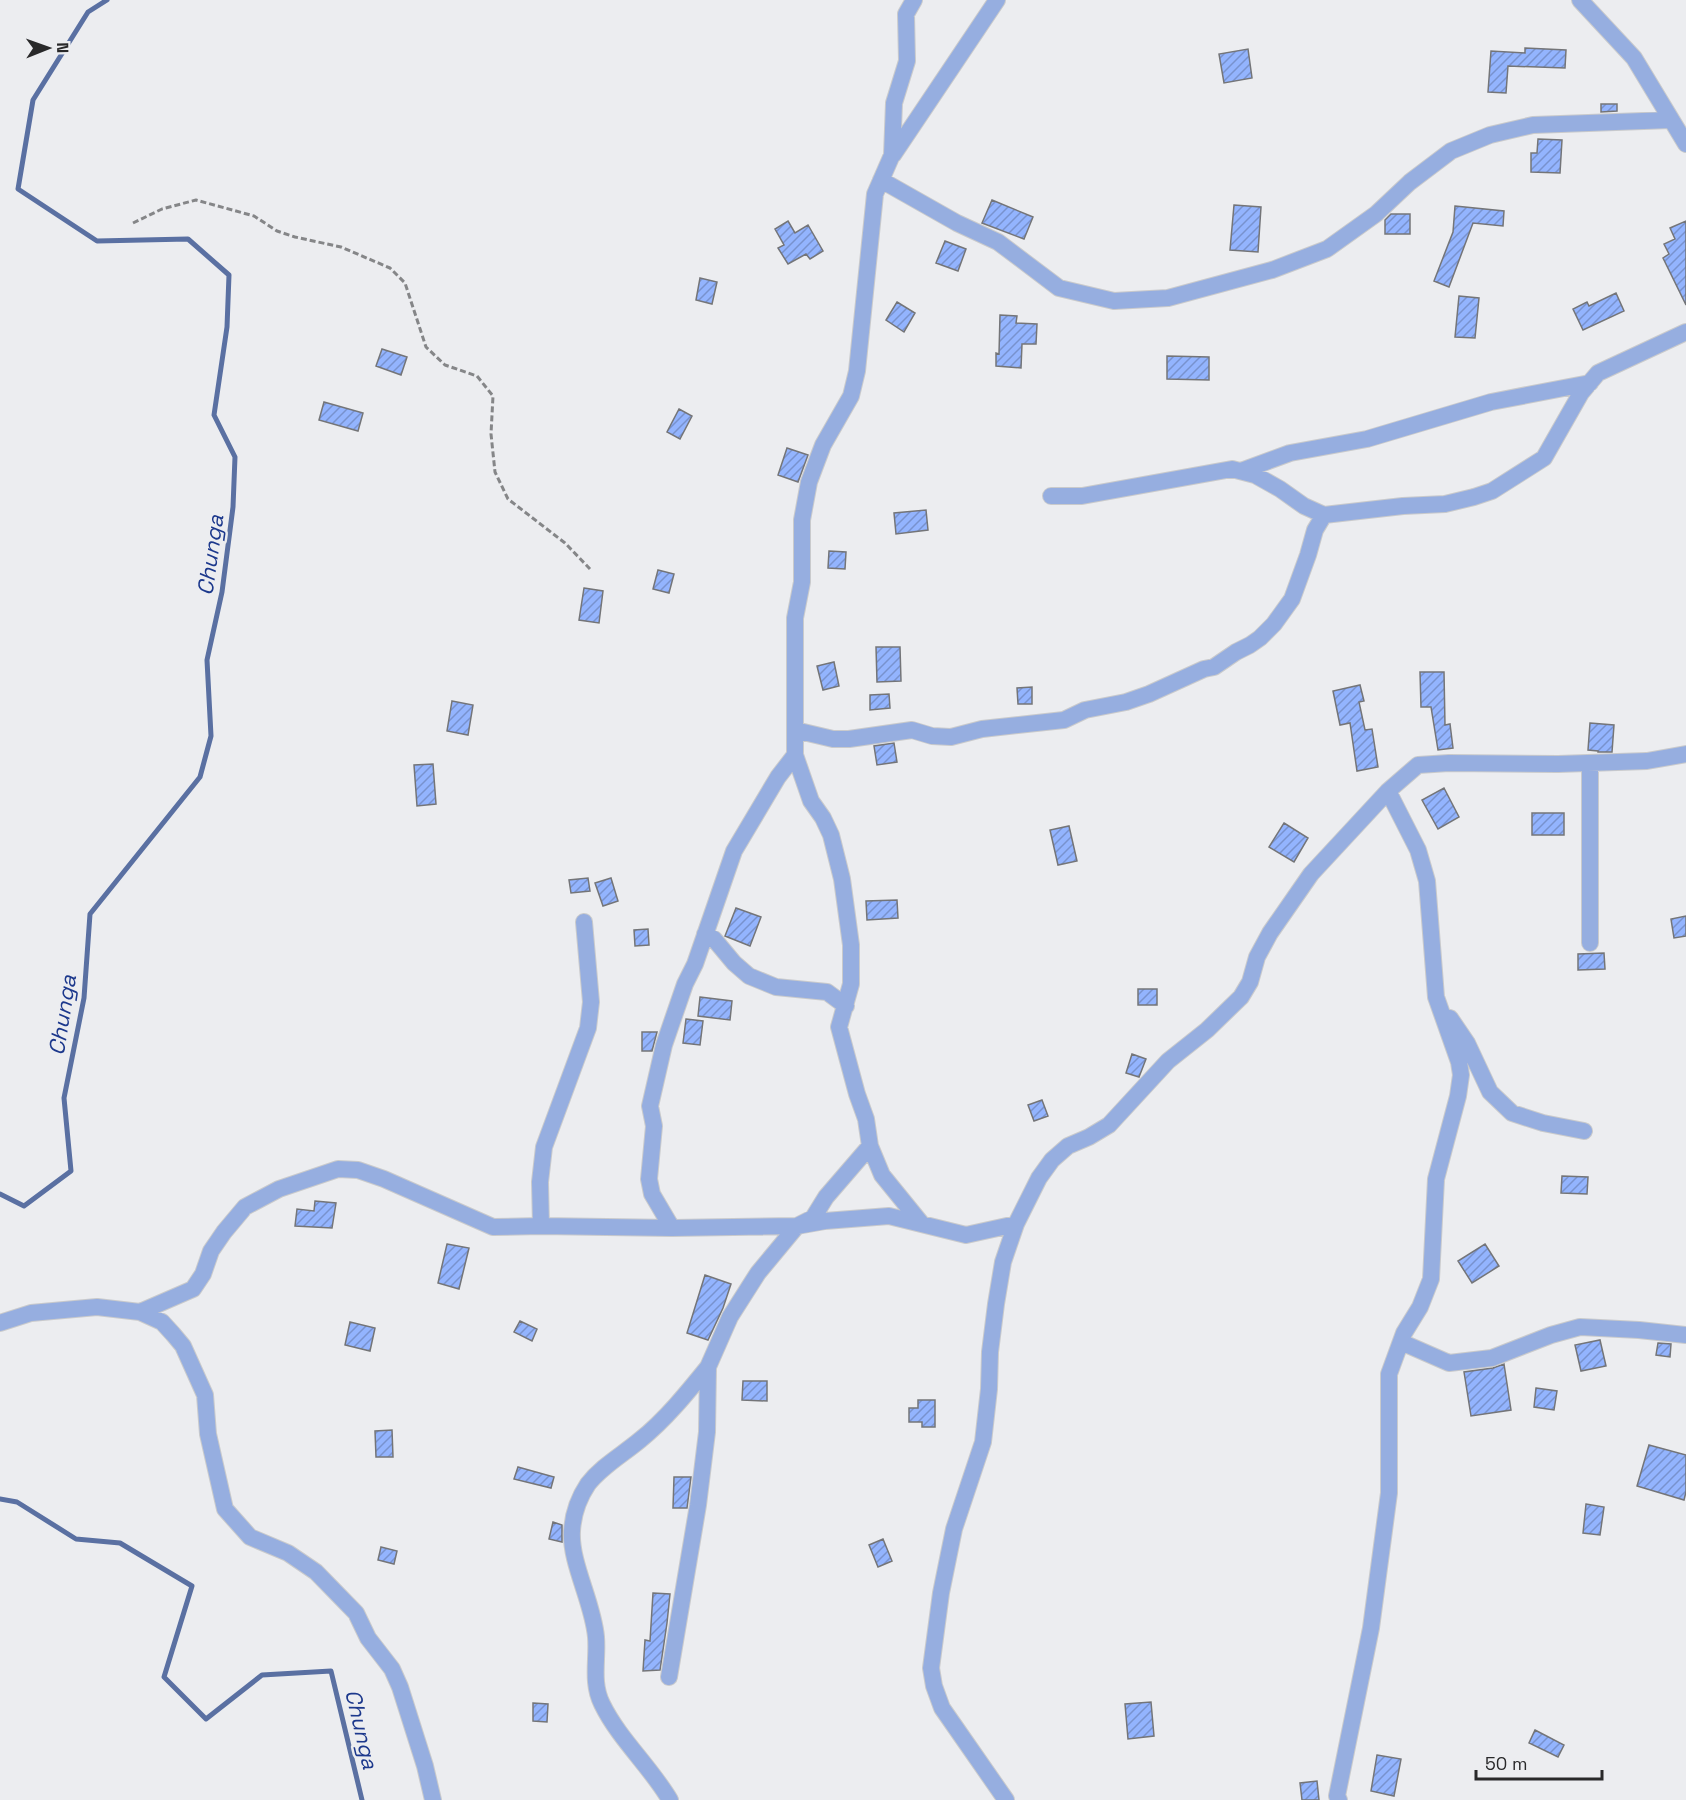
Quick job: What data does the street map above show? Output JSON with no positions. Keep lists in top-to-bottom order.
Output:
{
  "water": ["Chunga"],
  "scale_bar": "50 m",
  "north": "right"
}
